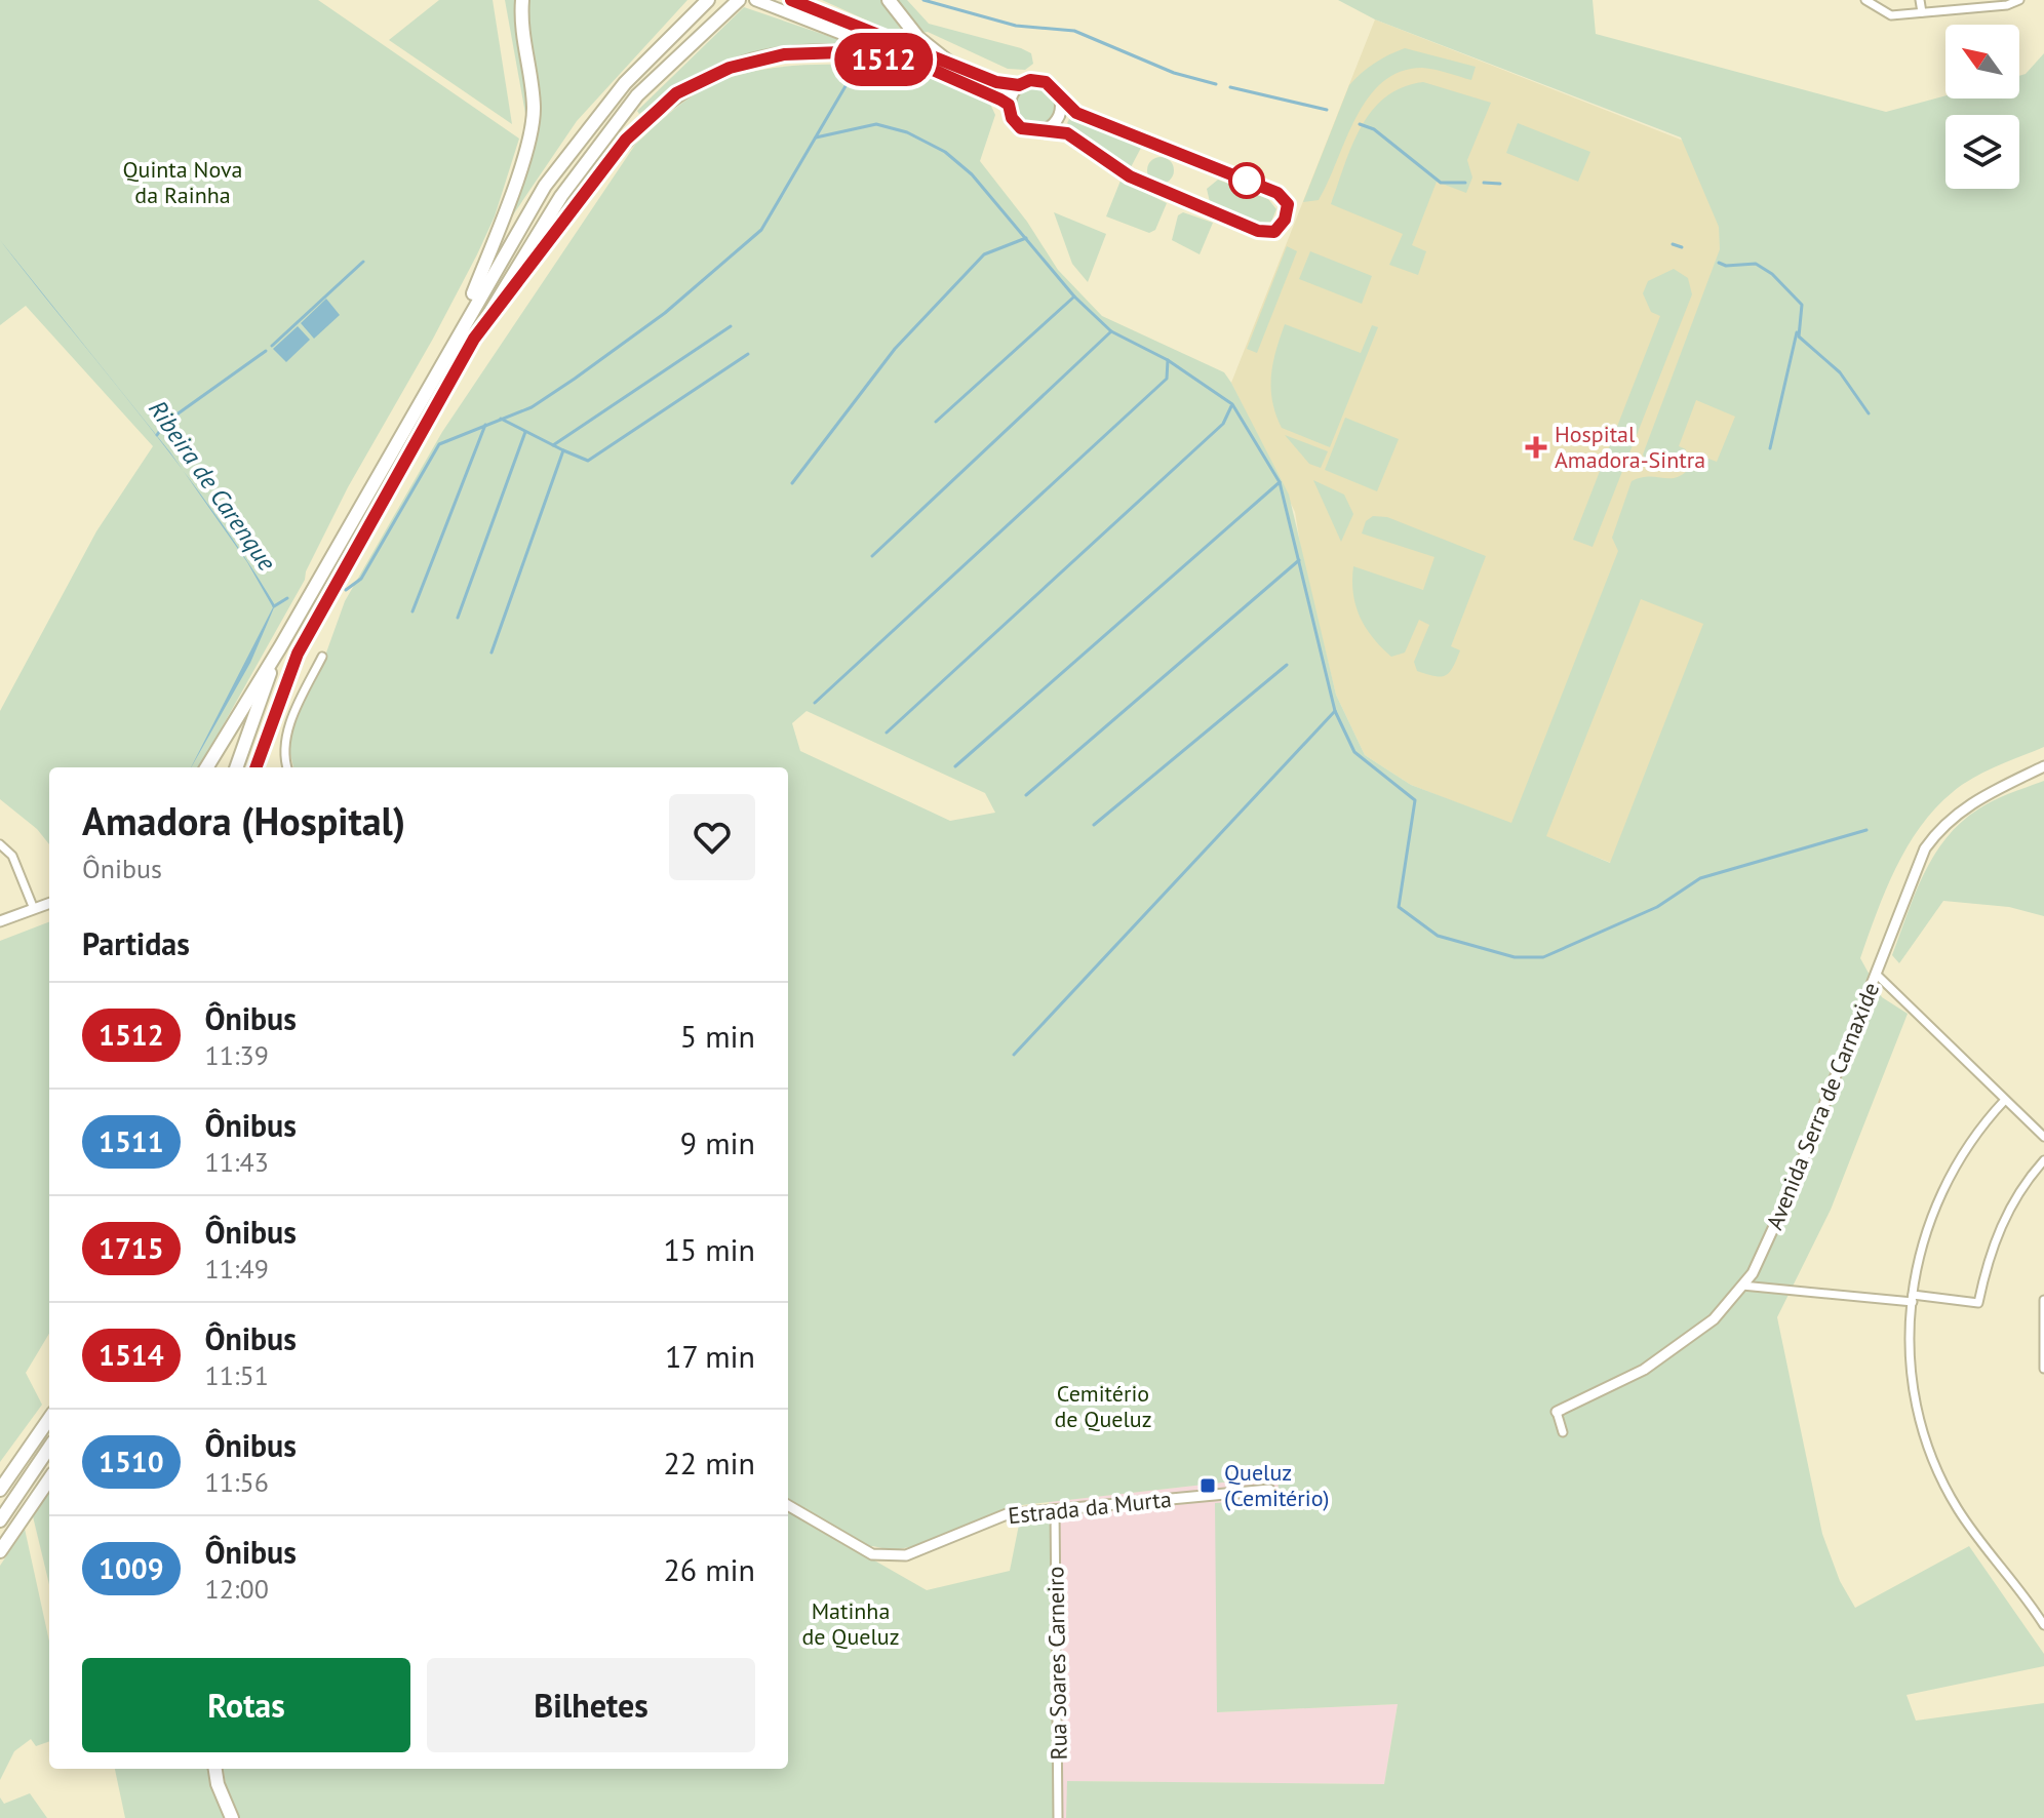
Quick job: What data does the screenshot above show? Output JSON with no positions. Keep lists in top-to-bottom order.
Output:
{
  "streets": {
    "street": ["Avenida Serra de Carnaxide", "Estrada da Murta", "Rua Soares Carneiro"]
  },
  "crossings": [
    ["Estrada da Murta", "Rua Soares Carneiro"]
  ],
  "water": ["Ribeira de Carenque"],
  "parks": ["Quinta Nova da Rainha", "Cemitério de Queluz", "Matinha de Queluz"],
  "places": {
    "health": ["Hospital Amadora-Sintra"],
    "transit": ["Queluz (Cemitério)"]
  },
  "lines": ["bus line 1512"],
  "north": "top left",
  "page": {
    "on_map": "1512",
    "heading": [
      ["Amadora (Hospital)", "Ônibus"],
      "Partidas"
    ],
    "list": [
      {
        "mark": "1512",
        "name": "Ônibus",
        "note": "11:39",
        "value": "5 min"
      },
      {
        "mark": "1511",
        "name": "Ônibus",
        "note": "11:43",
        "value": "9 min"
      },
      {
        "mark": "1715",
        "name": "Ônibus",
        "note": "11:49",
        "value": "15 min"
      },
      {
        "mark": "1514",
        "name": "Ônibus",
        "note": "11:51",
        "value": "17 min"
      },
      {
        "mark": "1510",
        "name": "Ônibus",
        "note": "11:56",
        "value": "22 min"
      },
      {
        "mark": "1009",
        "name": "Ônibus",
        "note": "12:00",
        "value": "26 min"
      }
    ],
    "buttons": ["Rotas", "Bilhetes"]
  }
}
